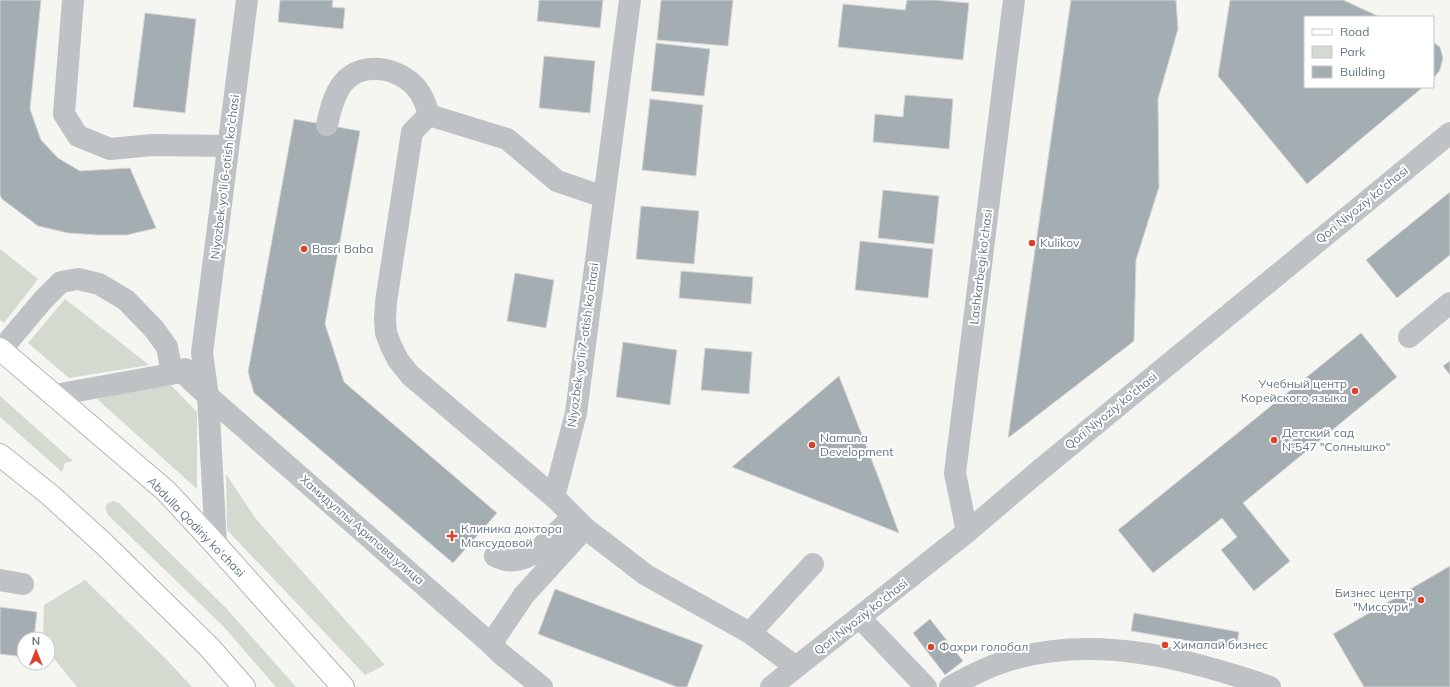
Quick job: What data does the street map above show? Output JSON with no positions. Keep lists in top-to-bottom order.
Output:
{
  "streets": {
    "main road": ["Abdulla Qodiriy ko'chasi"],
    "street": [
      "Niyozbek yo'li 6-otish ko'chasi",
      "Qori Niyoziy ko'chasi",
      "Lashkarbegi ko'chasi",
      "Niyozbek yo'li 7-otish ko'chasi",
      "Хамидуллы Арипова улица"
    ]
  },
  "crossings": [
    ["Niyozbek yo'li 6-otish ko'chasi", "Abdulla Qodiriy ko'chasi"],
    ["Niyozbek yo'li 6-otish ko'chasi", "Хамидуллы Арипова улица"],
    ["Qori Niyoziy ko'chasi", "Lashkarbegi ko'chasi"]
  ],
  "places": {
    "other": [
      "Kulikov",
      "Basri Baba",
      "Учебный центр Корейского языка",
      "Детский сад №547 \"Солнышко\"",
      "Namuna Development",
      "Бизнес центр \"Миссури\"",
      "Хималай бизнес",
      "Фахри голобал"
    ],
    "health": ["Клиника доктора Максудовой"]
  },
  "legend": ["Road", "Park", "Building"],
  "north": "top"
}
